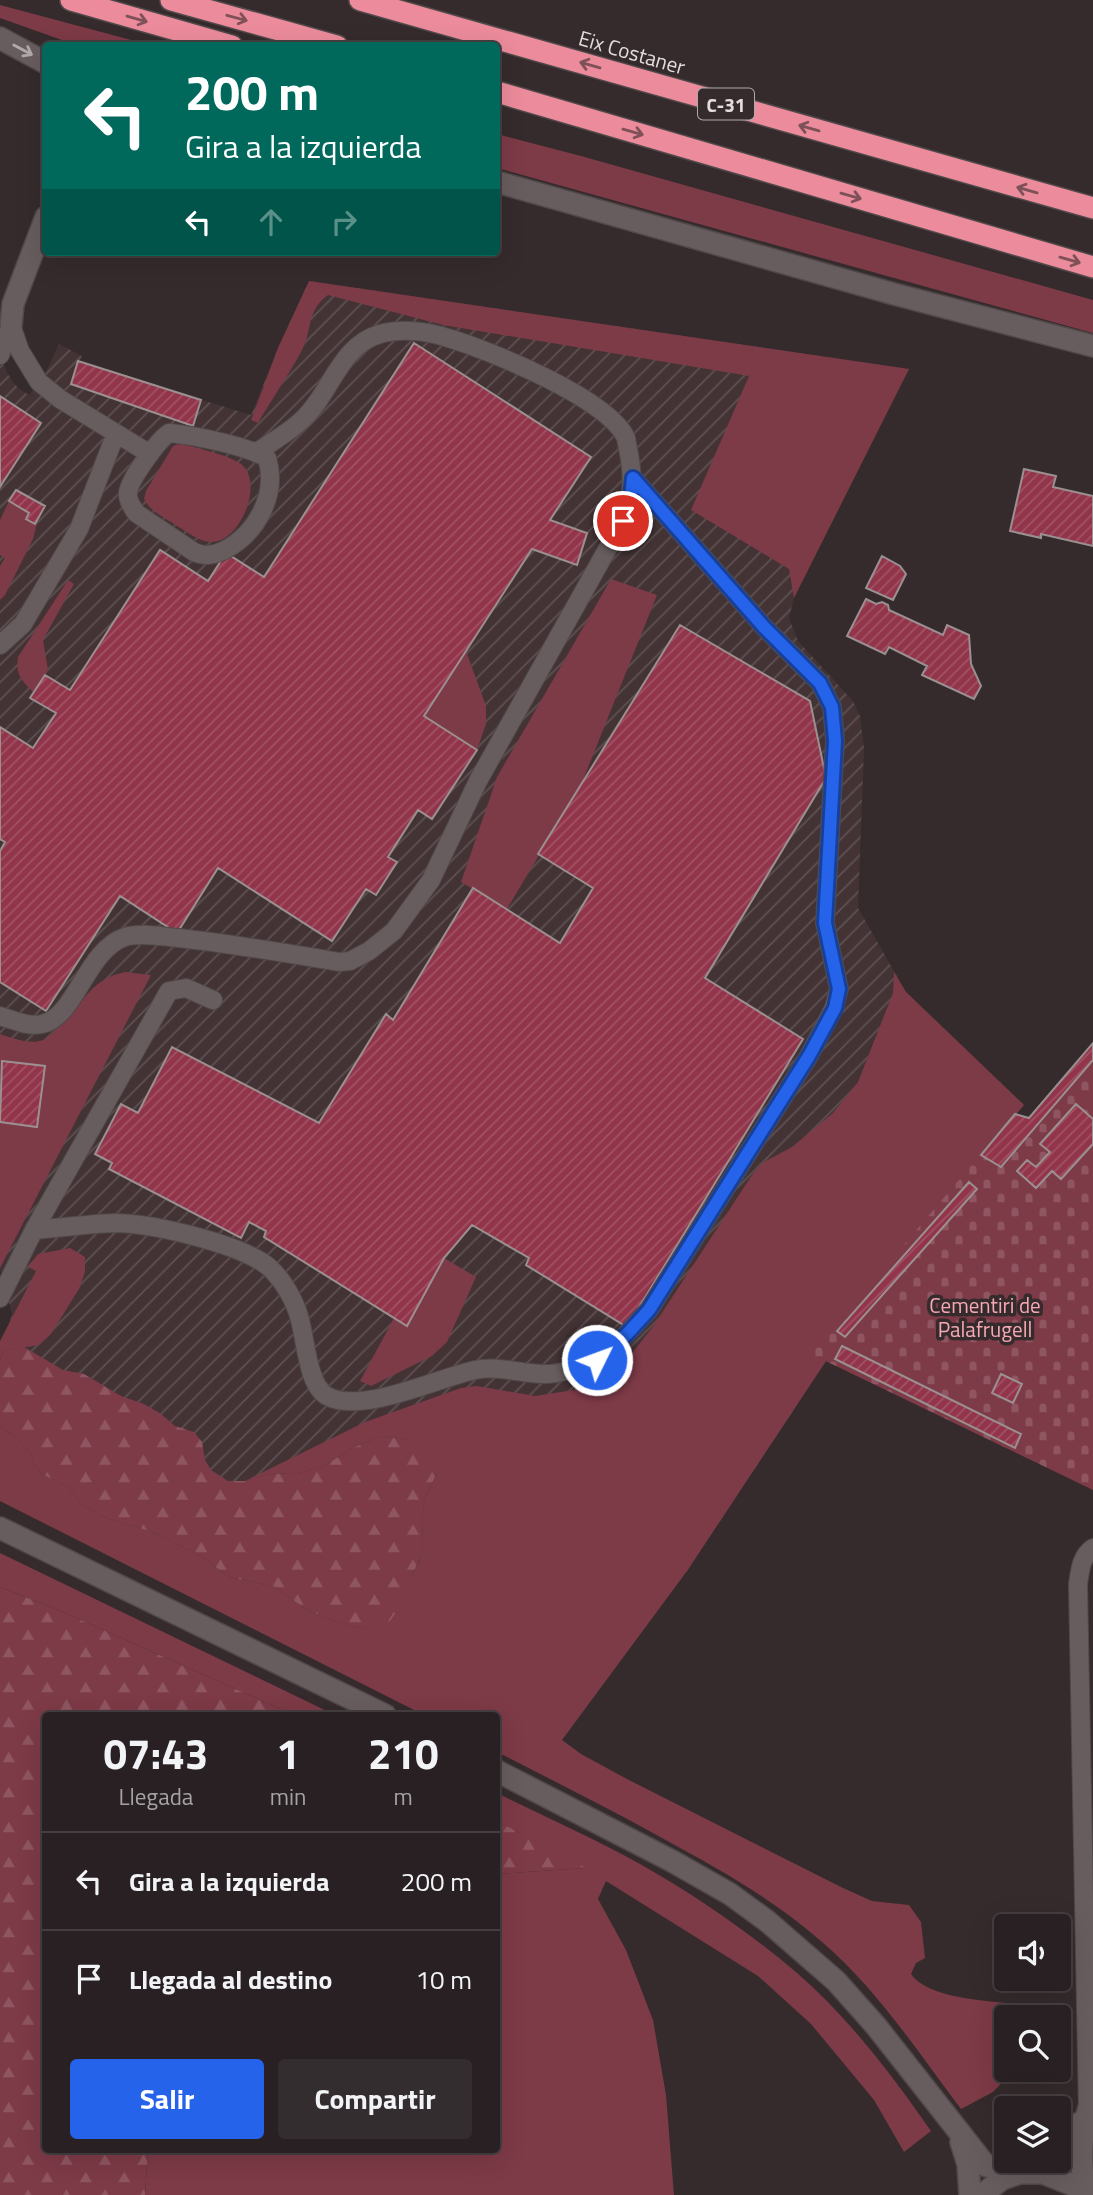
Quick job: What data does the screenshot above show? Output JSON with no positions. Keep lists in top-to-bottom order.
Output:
{
  "streets": {
    "highway": ["Eix Costaner", "C-31"]
  },
  "parks": ["Cementiri de Palafrugell"],
  "page": {
    "turn": ["200 m", "Gira a la izquierda"],
    "eta": [
      "07:43",
      "Llegada",
      "1",
      "min",
      "210",
      "m"
    ],
    "list": [
      {
        "name": "Gira a la izquierda",
        "value": "200 m"
      },
      {
        "name": "Llegada al destino",
        "value": "10 m"
      }
    ],
    "buttons": ["Salir", "Compartir"]
  }
}
